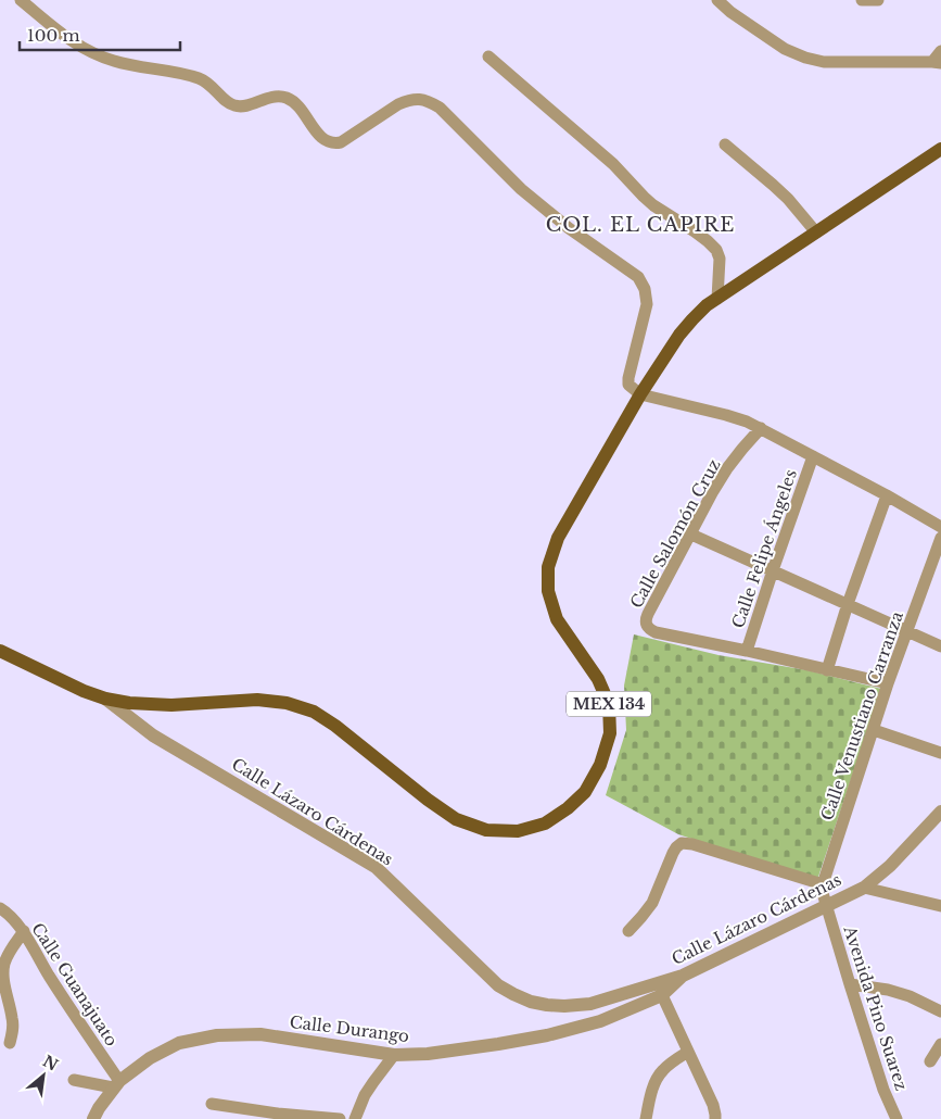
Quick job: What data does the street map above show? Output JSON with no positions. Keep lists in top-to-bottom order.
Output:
{
  "streets": {
    "main road": ["MEX 134"],
    "street": [
      "Calle Salomón Cruz",
      "Calle Felipe Ángeles",
      "Calle Venustiano Carranza",
      "Calle Lázaro Cárdenas",
      "Calle Guanajuato",
      "Avenida Pino Suarez",
      "Calle Durango"
    ]
  },
  "crossings": [
    ["Calle Salomón Cruz", "Calle Felipe Ángeles"],
    ["MEX 134", "Calle Lázaro Cárdenas"],
    ["Calle Lázaro Cárdenas", "Avenida Pino Suarez"],
    ["Calle Lázaro Cárdenas", "Calle Durango"],
    ["Calle Guanajuato", "Calle Durango"]
  ],
  "districts": ["COL. EL CAPIRE"],
  "scale_bar": "100 m",
  "north": "top right"
}
